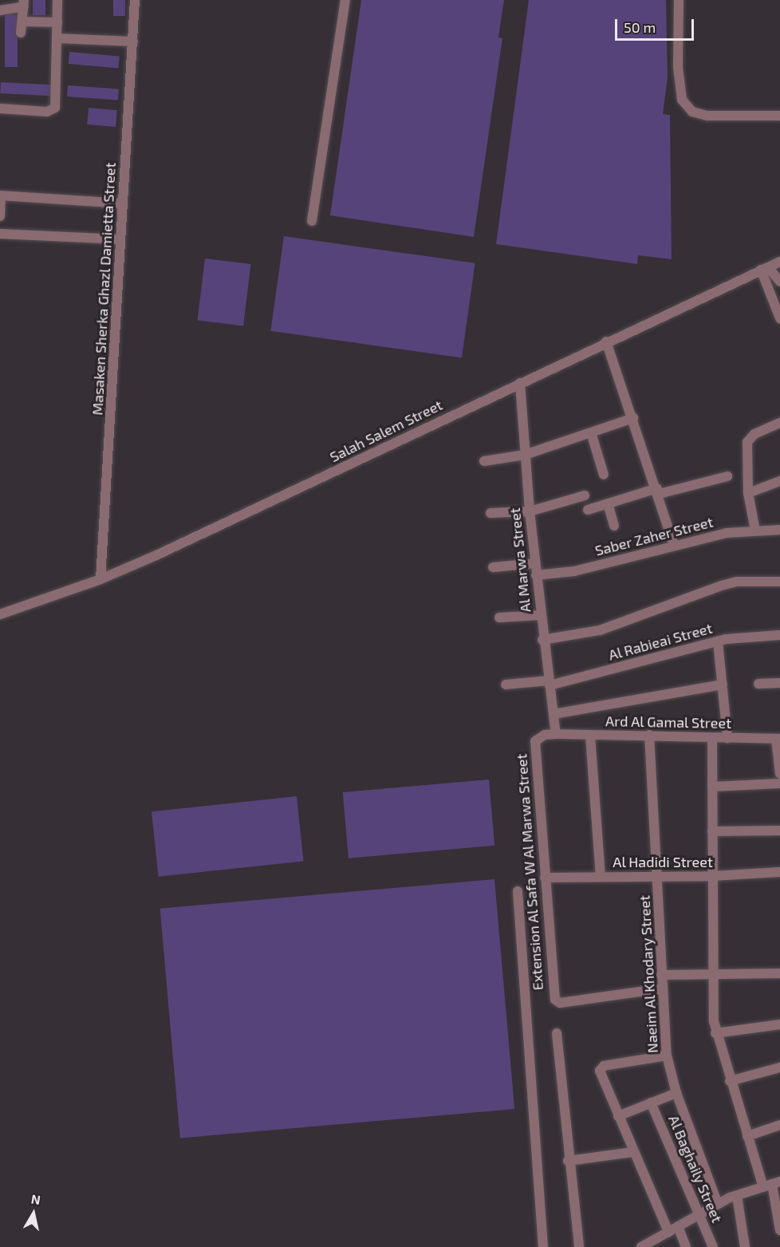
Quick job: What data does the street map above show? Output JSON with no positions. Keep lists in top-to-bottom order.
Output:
{
  "streets": {
    "street": [
      "Masaken Sherka Ghazl Damietta Street",
      "Salah Salem Street",
      "Saber Zaher Street",
      "Al Marwa Street",
      "Al Rabieai Street",
      "Ard Al Gamal Street",
      "Al Hadidi Street",
      "Extension Al Safa W Al Marwa Street",
      "Naeim Al Khodary Street",
      "Al Baghaily Street"
    ]
  },
  "crossings": [
    ["Masaken Sherka Ghazl Damietta Street", "Salah Salem Street"],
    ["Salah Salem Street", "Al Marwa Street"],
    ["Saber Zaher Street", "Al Marwa Street"],
    ["Al Marwa Street", "Al Rabieai Street"],
    ["Al Marwa Street", "Ard Al Gamal Street"],
    ["Al Marwa Street", "Extension Al Safa W Al Marwa Street"],
    ["Ard Al Gamal Street", "Extension Al Safa W Al Marwa Street"],
    ["Ard Al Gamal Street", "Naeim Al Khodary Street"],
    ["Al Hadidi Street", "Extension Al Safa W Al Marwa Street"],
    ["Al Hadidi Street", "Naeim Al Khodary Street"],
    ["Extension Al Safa W Al Marwa Street", "Naeim Al Khodary Street"]
  ],
  "scale_bar": "50 m",
  "north": "top"
}
